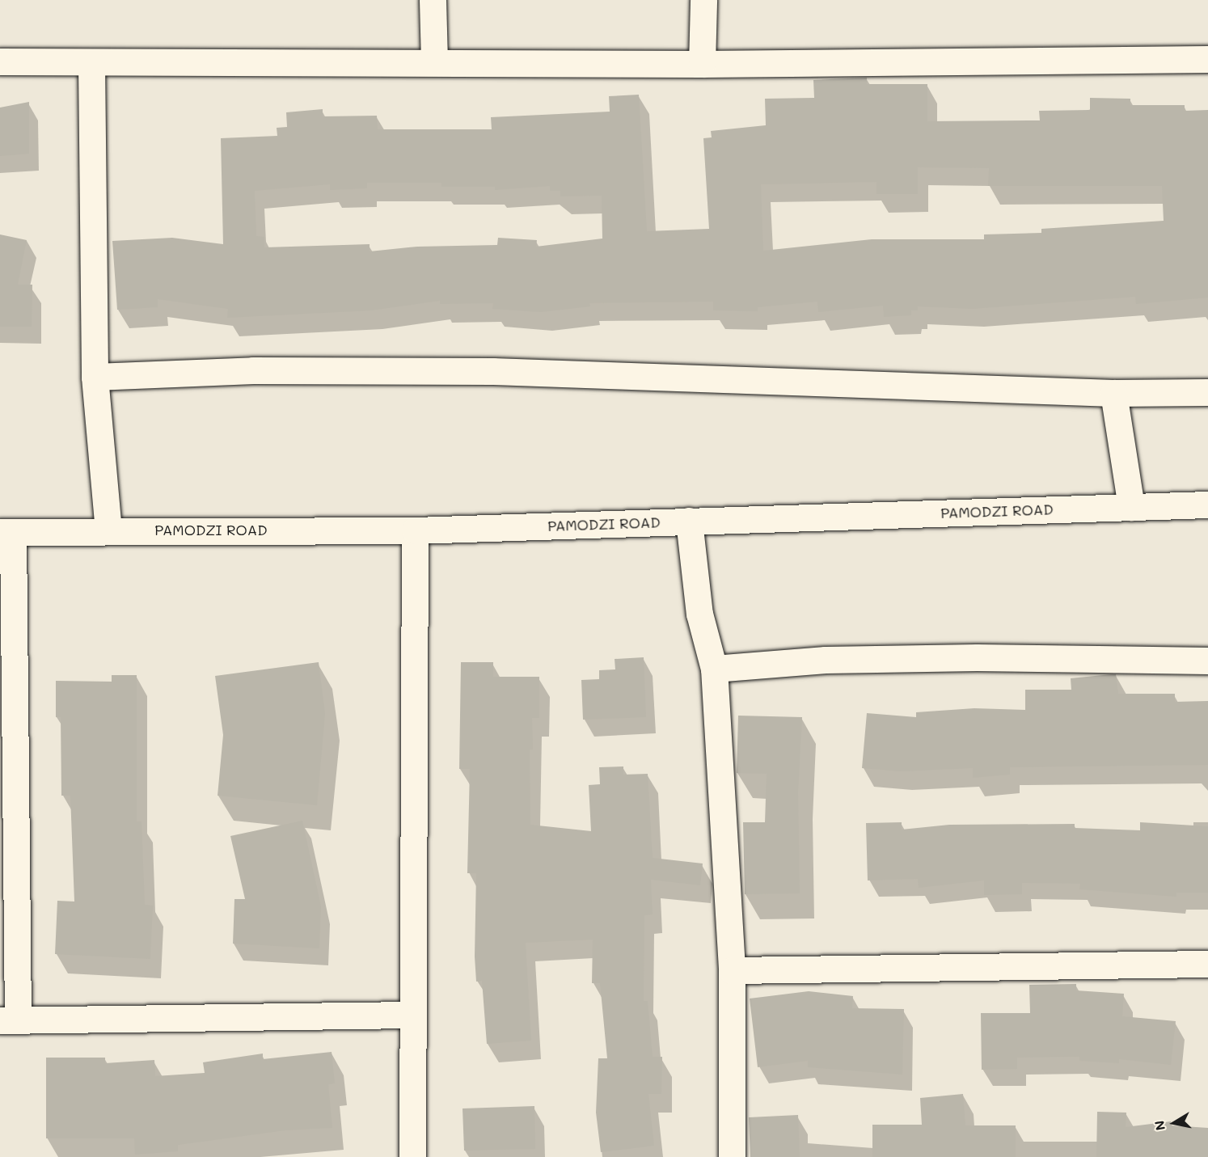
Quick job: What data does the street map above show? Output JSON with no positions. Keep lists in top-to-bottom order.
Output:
{
  "streets": {
    "street": ["PAMODZI ROAD"]
  },
  "north": "left"
}
